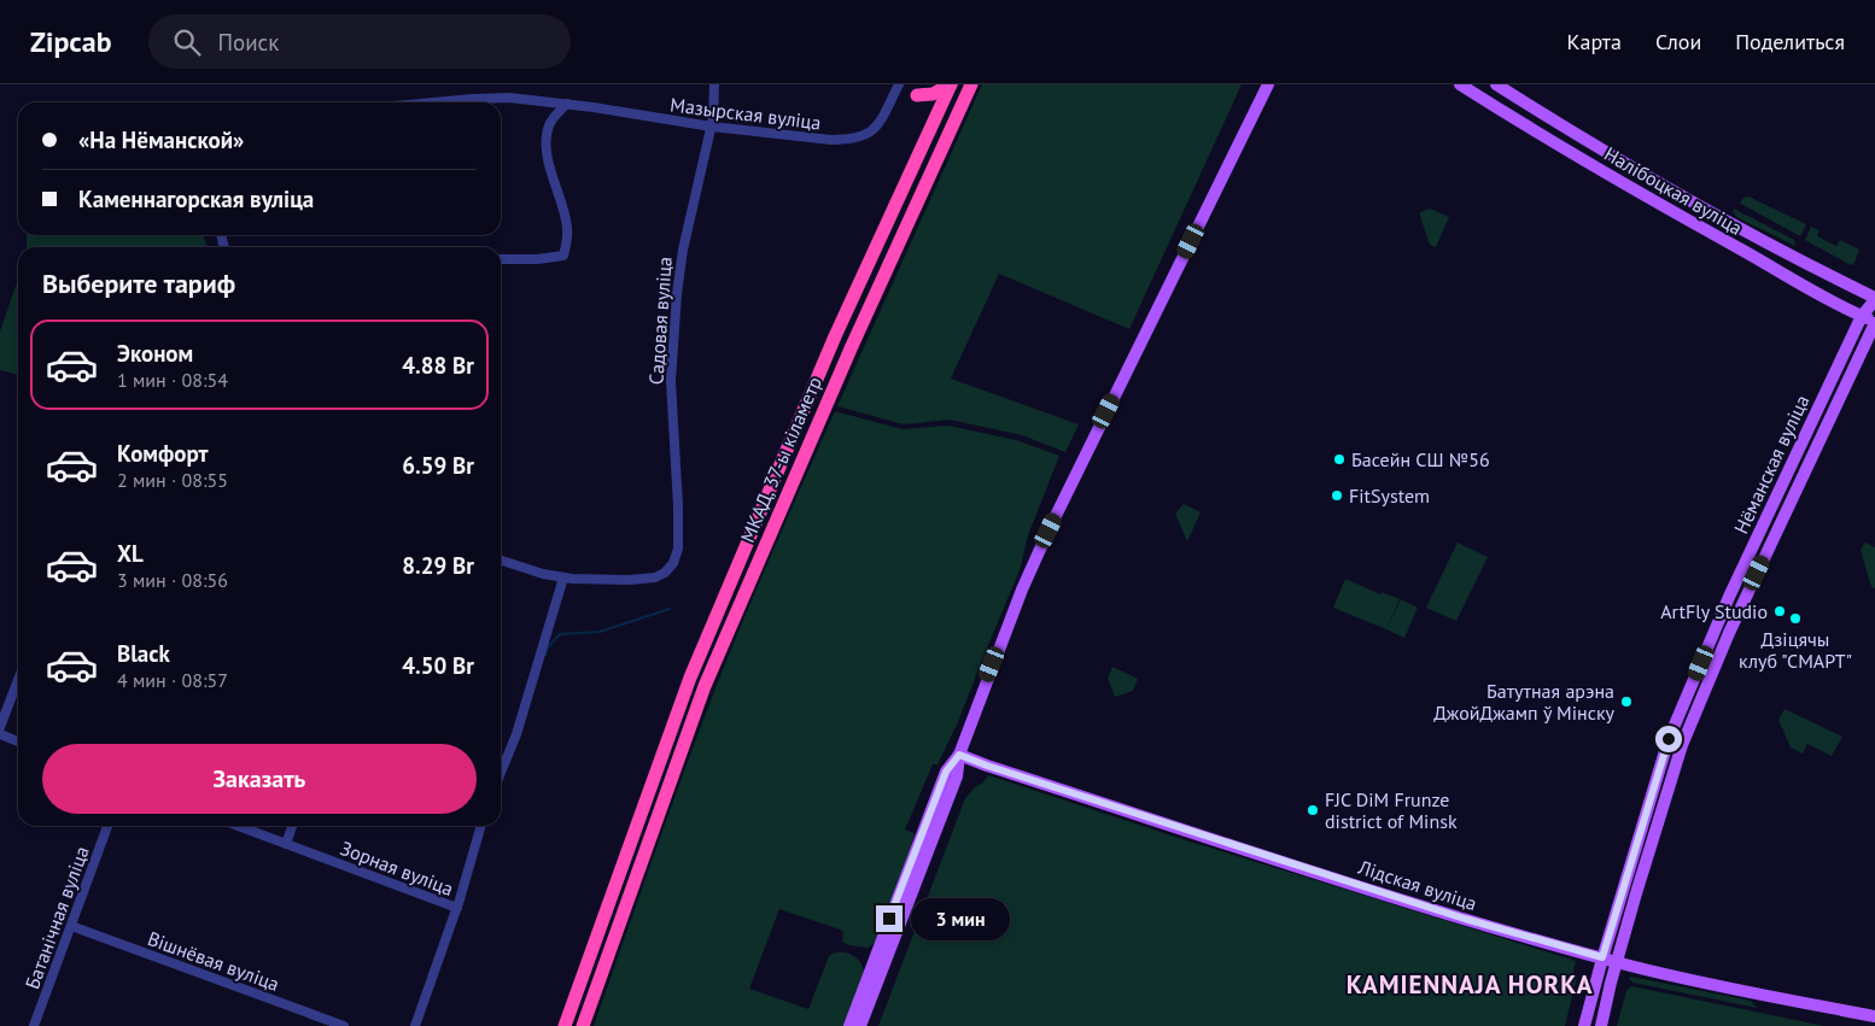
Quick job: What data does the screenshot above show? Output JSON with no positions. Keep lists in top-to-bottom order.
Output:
{
  "streets": {
    "highway": ["МКАД, 37-ы кіламетр"],
    "main road": ["Налібоцкая вуліца", "Нёманская вуліца", "Лідская вуліца"],
    "street": [
      "Мазырская вуліца",
      "Садовая вуліца",
      "Зорная вуліца",
      "Батанічная вуліца",
      "Вішнёвая вуліца"
    ]
  },
  "crossings": [
    ["Мазырская вуліца", "Садовая вуліца"],
    ["Налібоцкая вуліца", "Нёманская вуліца"],
    ["Нёманская вуліца", "Лідская вуліца"],
    ["Батанічная вуліца", "Вішнёвая вуліца"]
  ],
  "districts": ["KAMIENNAJA HORKA"],
  "places": [
    "Басейн СШ №56",
    "FitSystem",
    "ArtFly Studio",
    "Дзіцячы клуб \"СМАРТ\"",
    "Батутная арэна ДжойДжамп ў Мінску",
    "FJC DiM Frunze district of Minsk"
  ],
  "page": {
    "header": "Zipcab",
    "search": "Поиск",
    "nav": ["Карта", "Слои", "Поделиться"],
    "banner": ["«На Нёманской»", "Каменнагорская вуліца"],
    "heading": "Выберите тариф",
    "list": [
      {
        "name": "Эконом",
        "note": "1 мин · 08:54",
        "value": "4.88 Br"
      },
      {
        "name": "Комфорт",
        "note": "2 мин · 08:55",
        "value": "6.59 Br"
      },
      {
        "name": "XL",
        "note": "3 мин · 08:56",
        "value": "8.29 Br"
      },
      {
        "name": "Black",
        "note": "4 мин · 08:57",
        "value": "4.50 Br"
      }
    ],
    "buttons": "Заказать",
    "bubble": "3 мин"
  }
}
